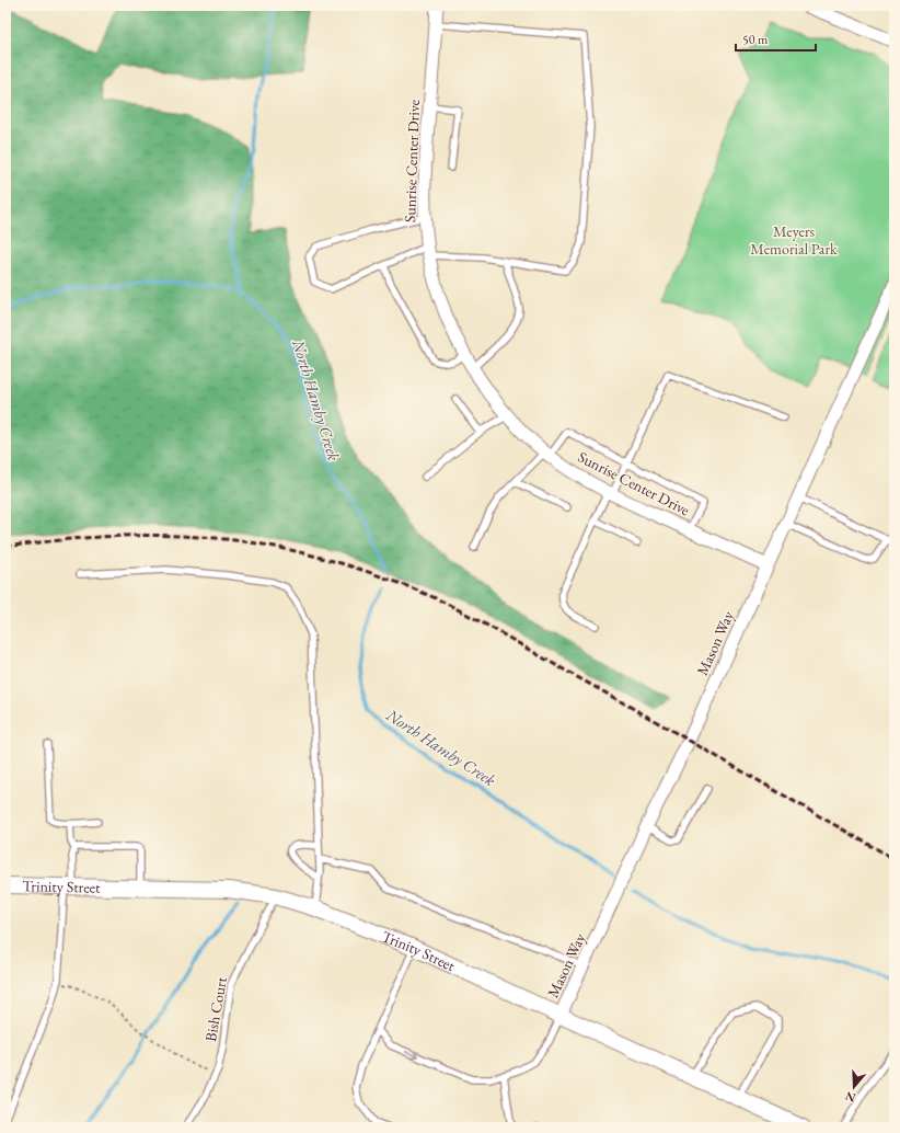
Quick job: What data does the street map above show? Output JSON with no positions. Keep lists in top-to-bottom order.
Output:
{
  "streets": {
    "street": ["Sunrise Center Drive", "Mason Way", "Trinity Street"],
    "lane": ["Bish Court"]
  },
  "crossings": [
    ["Sunrise Center Drive", "Mason Way"],
    ["Mason Way", "Trinity Street"],
    ["Trinity Street", "Bish Court"]
  ],
  "water": ["North Hamby Creek"],
  "parks": ["Meyers Memorial Park"],
  "scale_bar": "50 m",
  "north": "bottom"
}
